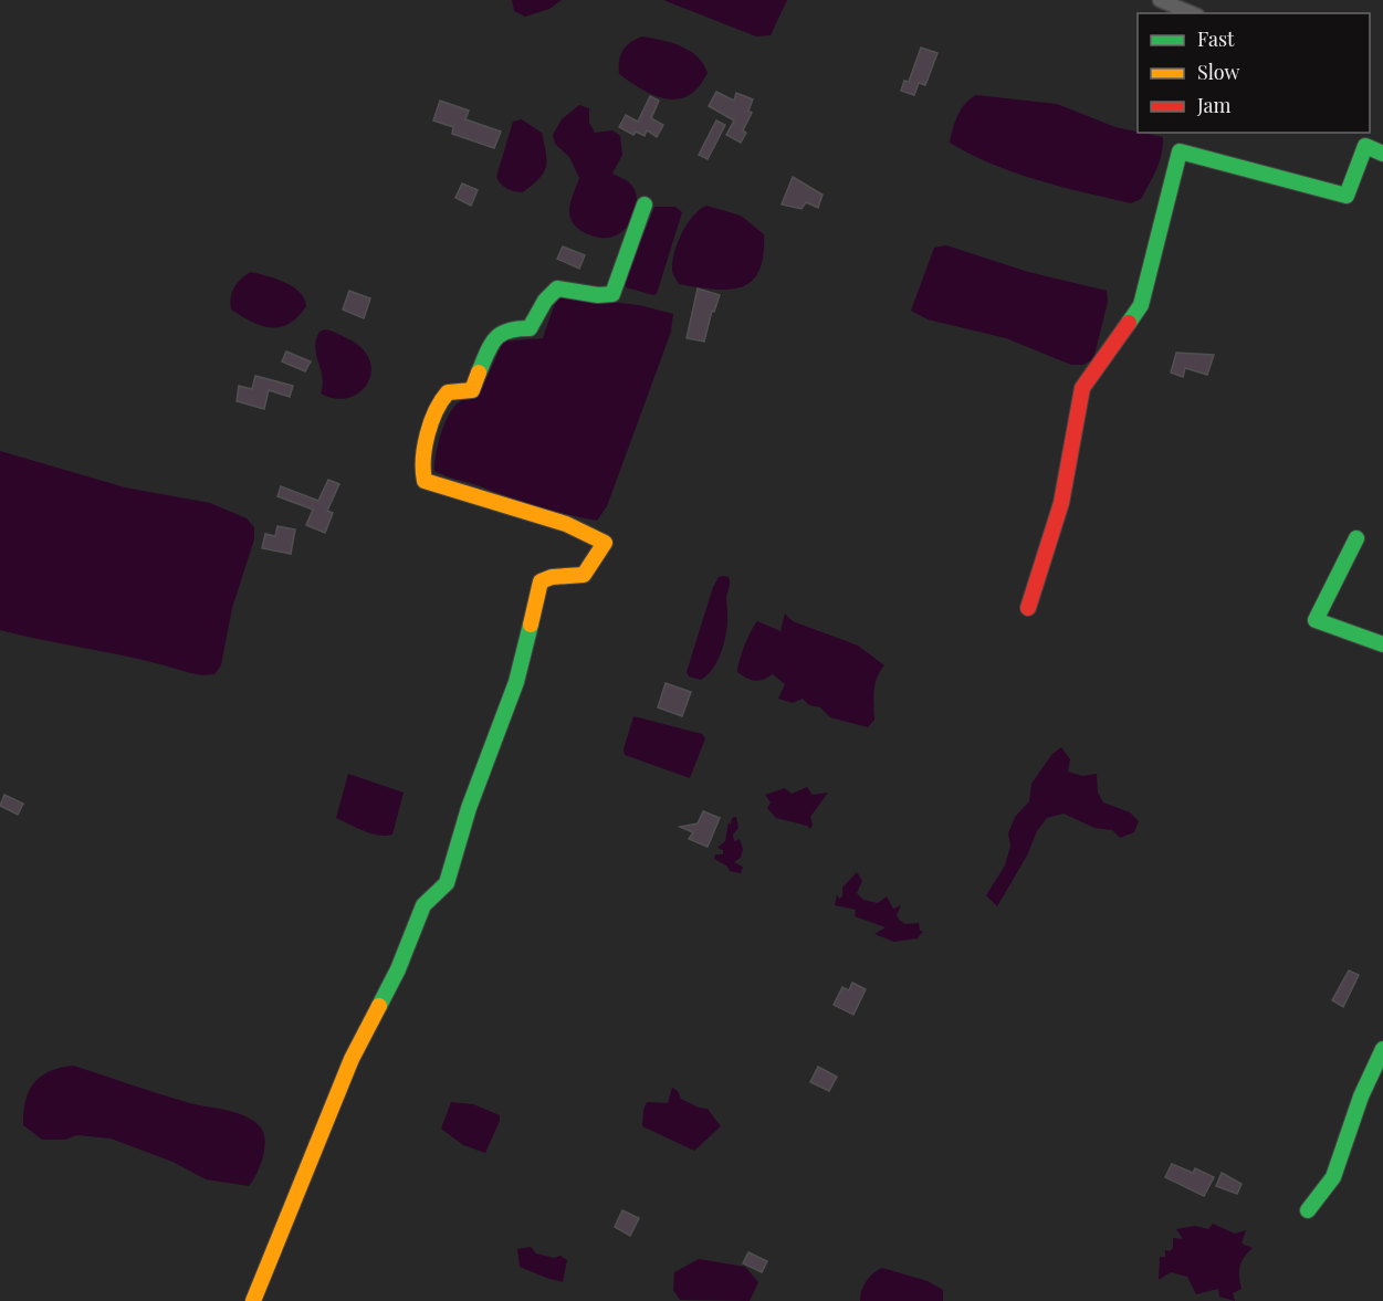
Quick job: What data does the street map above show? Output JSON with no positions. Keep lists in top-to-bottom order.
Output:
{
  "legend": ["Fast", "Slow", "Jam"]
}
